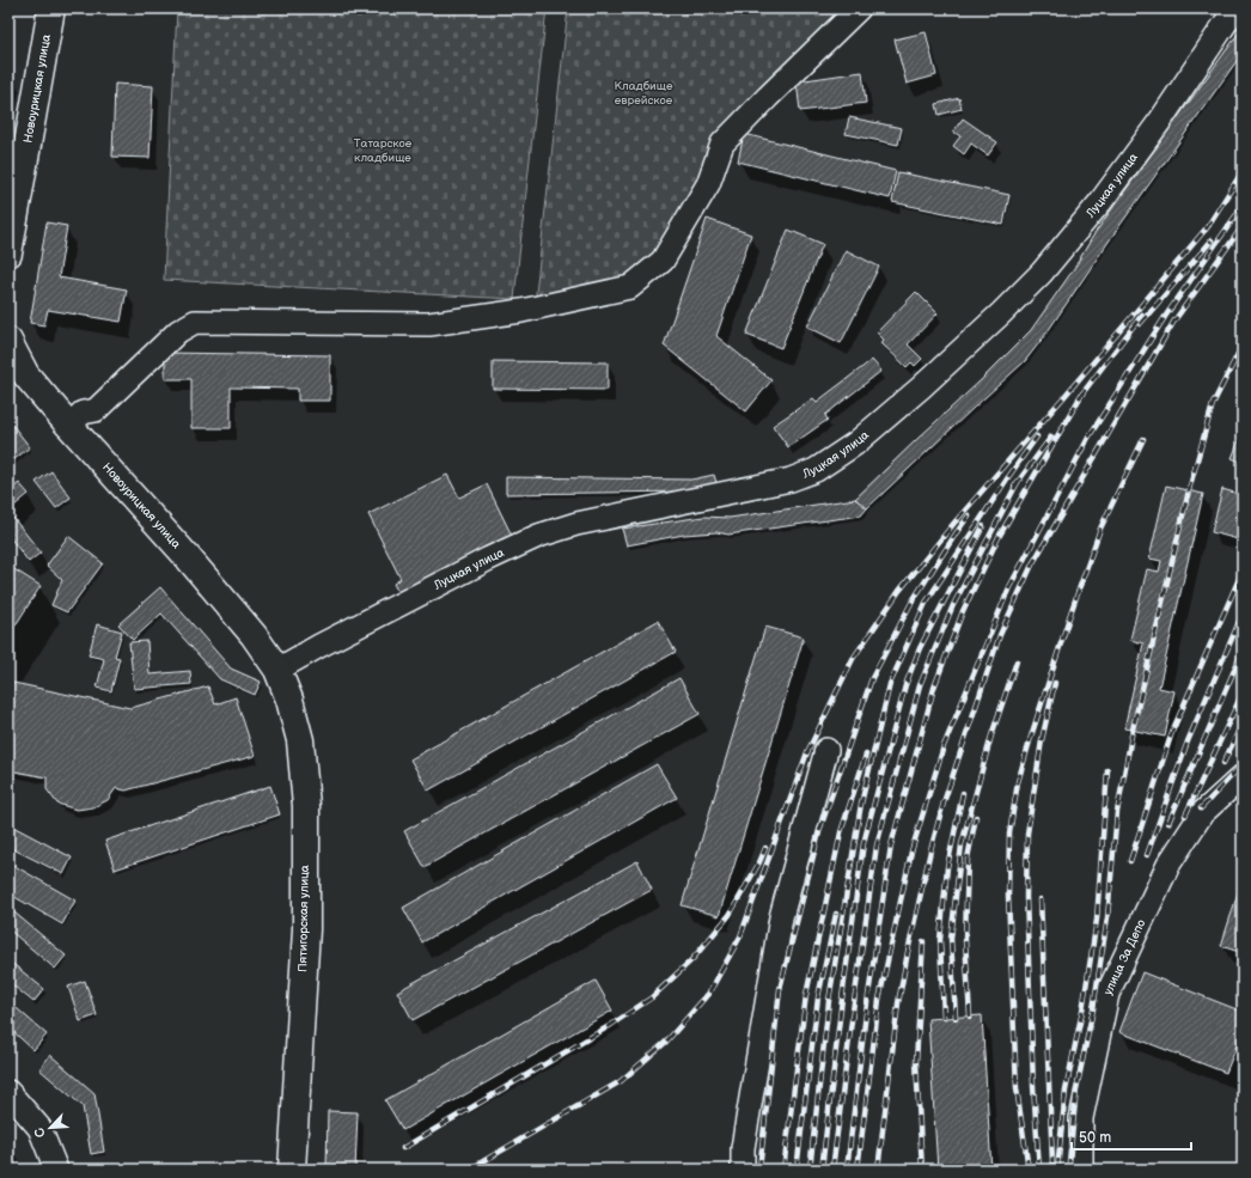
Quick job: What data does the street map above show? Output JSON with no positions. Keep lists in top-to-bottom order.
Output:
{
  "streets": {
    "main road": ["Новоурицкая улица", "Пятигорская улица"],
    "street": ["Луцкая улица", "улица За Депо"]
  },
  "crossings": [
    ["Новоурицкая улица", "Луцкая улица"],
    ["Новоурицкая улица", "Пятигорская улица"],
    ["Луцкая улица", "Пятигорская улица"]
  ],
  "parks": ["Кладбище еврейское", "Татарское кладбище"],
  "scale_bar": "50 m",
  "north": "bottom left"
}
